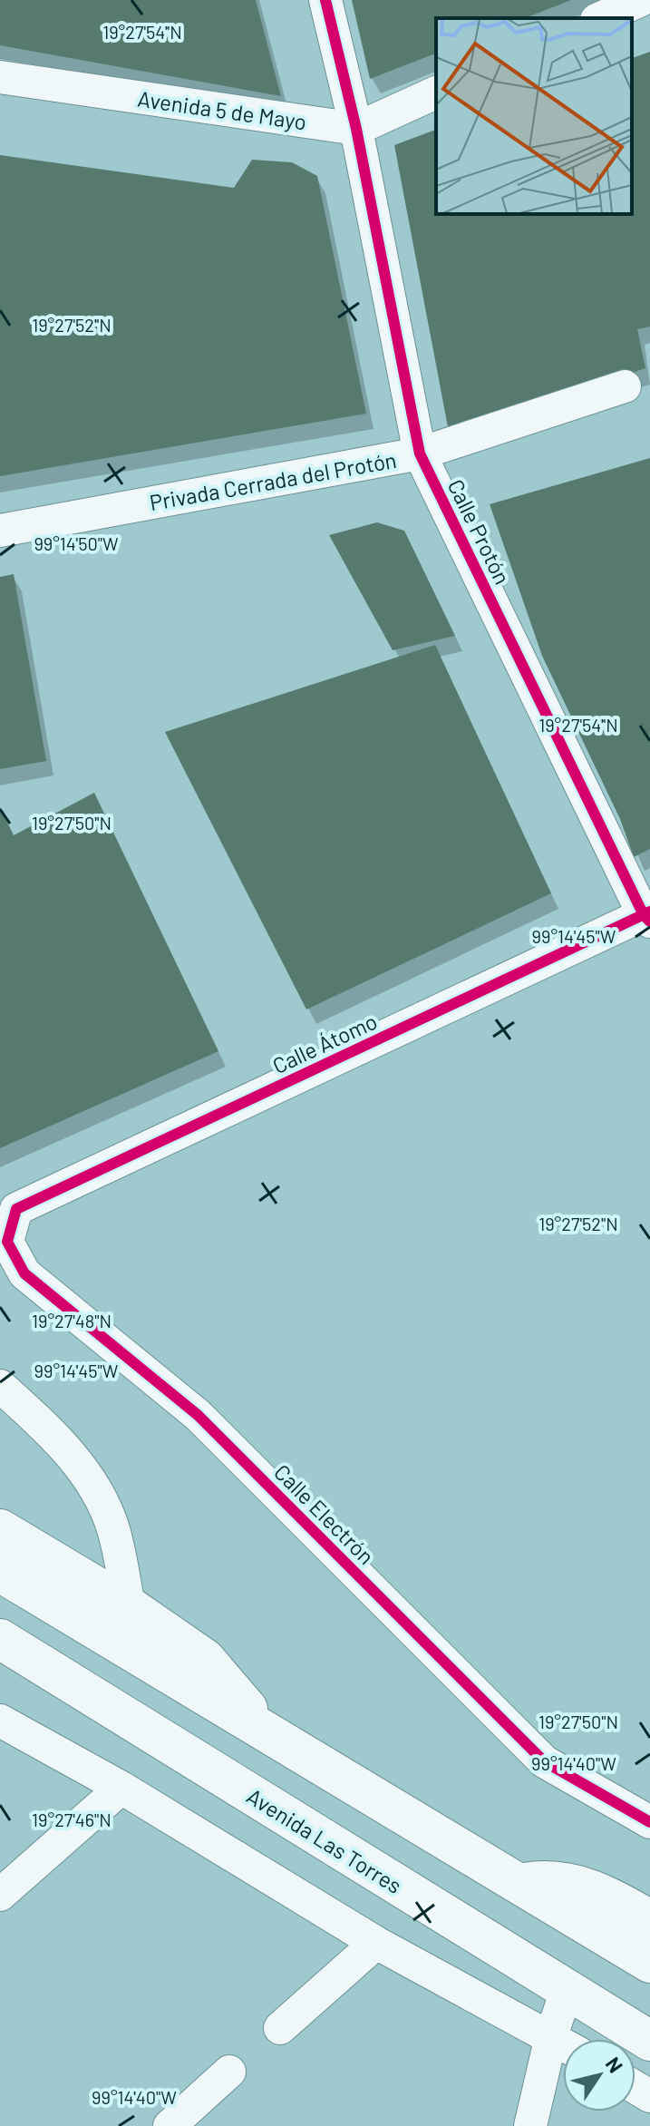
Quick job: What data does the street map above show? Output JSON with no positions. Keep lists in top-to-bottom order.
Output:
{
  "streets": {
    "highway": ["Avenida Las Torres"],
    "street": [
      "Avenida 5 de Mayo",
      "Privada Cerrada del Protón",
      "Calle Protón",
      "Calle Átomo",
      "Calle Electrón"
    ]
  },
  "crossings": [
    ["Avenida 5 de Mayo", "Calle Protón"],
    ["Privada Cerrada del Protón", "Calle Protón"],
    ["Calle Protón", "Calle Átomo"],
    ["Calle Átomo", "Calle Electrón"]
  ],
  "north": "top right",
  "coordinates": [
    "19°27'54\"N",
    "19°27'52\"N",
    "99°14'50\"W",
    "19°27'50\"N",
    "99°14'45\"W",
    "19°27'48\"N",
    "99°14'40\"W",
    "19°27'46\"N"
  ]
}
